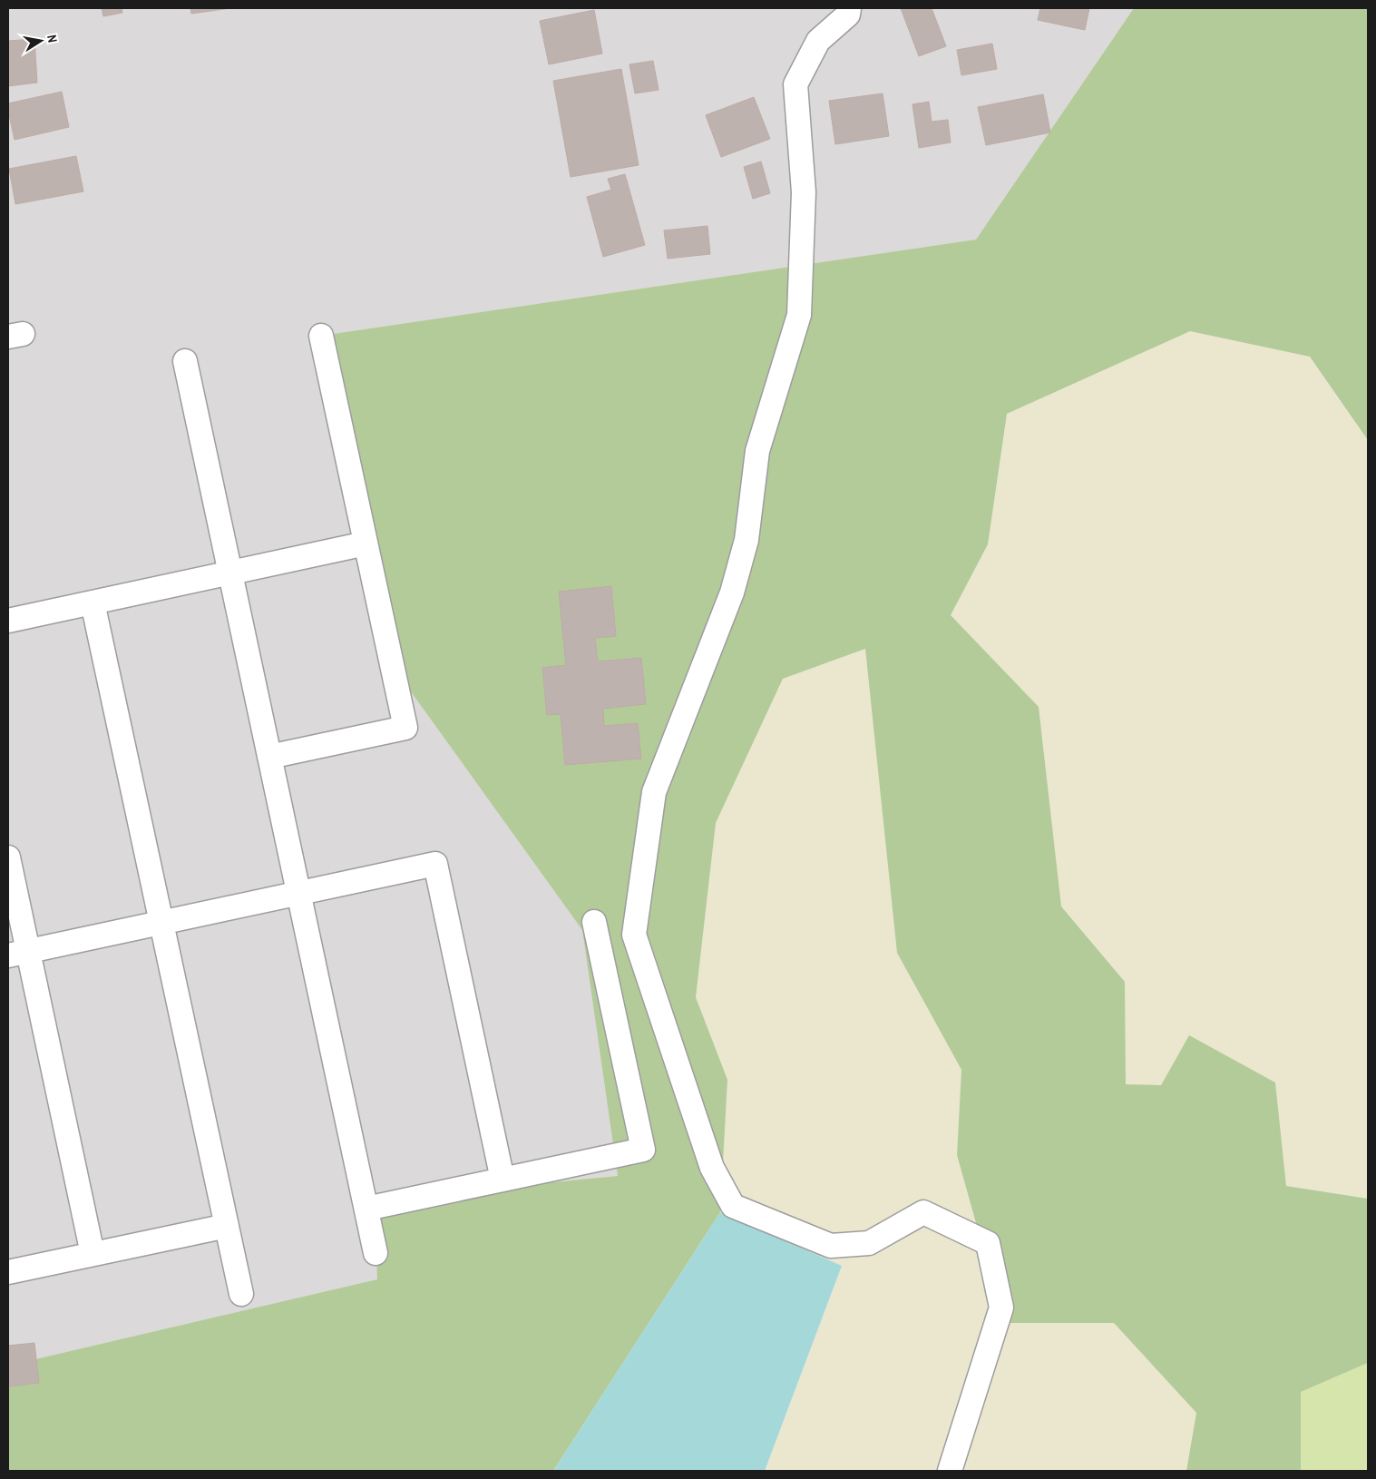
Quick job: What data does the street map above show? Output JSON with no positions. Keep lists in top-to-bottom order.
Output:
{
  "north": "right"
}
